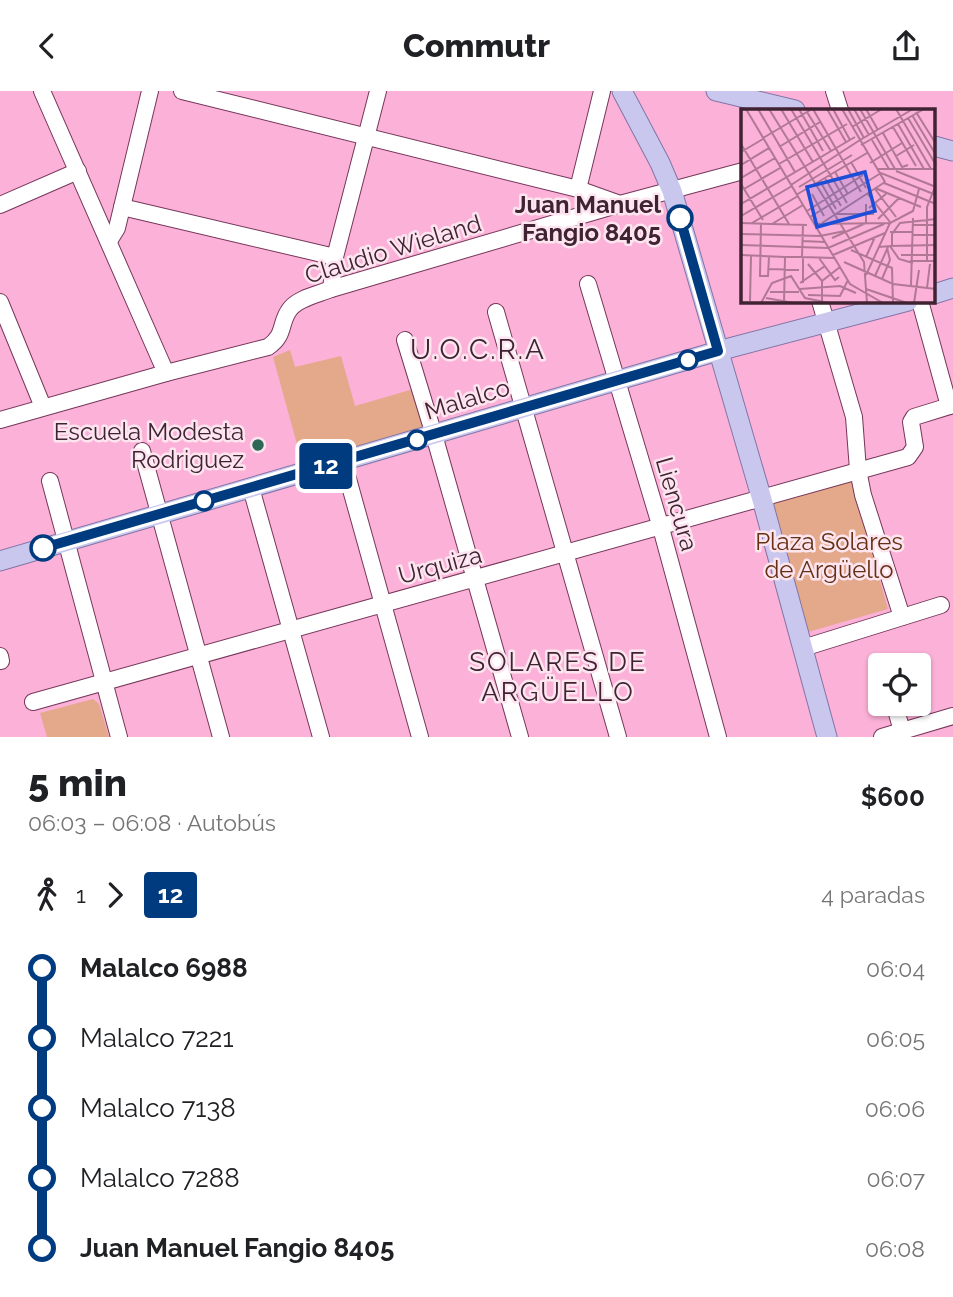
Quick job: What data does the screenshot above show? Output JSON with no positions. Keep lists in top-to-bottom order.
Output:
{
  "streets": {
    "main road": ["Malalco"],
    "street": ["Claudio Wieland", "Liencura", "Urquiza"]
  },
  "crossings": [
    ["Malalco", "Liencura"],
    ["Liencura", "Urquiza"]
  ],
  "districts": ["U.O.C.R.A", "SOLARES DE ARGÜELLO"],
  "parks": ["Plaza Solares de Argüello"],
  "places": ["Juan Manuel Fangio 8405", "Escuela Modesta Rodriguez"],
  "lines": ["bus line 12"],
  "page": {
    "header": "Commutr",
    "on_map": "12",
    "heading": ["5 min", "06:03 – 06:08 · Autobús", "$600"],
    "legs": ["1", "12", "4 paradas"],
    "list": [
      {
        "name": "Malalco 6988",
        "value": "06:04"
      },
      {
        "name": "Malalco 7221",
        "value": "06:05"
      },
      {
        "name": "Malalco 7138",
        "value": "06:06"
      },
      {
        "name": "Malalco 7288",
        "value": "06:07"
      },
      {
        "name": "Juan Manuel Fangio 8405",
        "value": "06:08"
      }
    ]
  }
}
